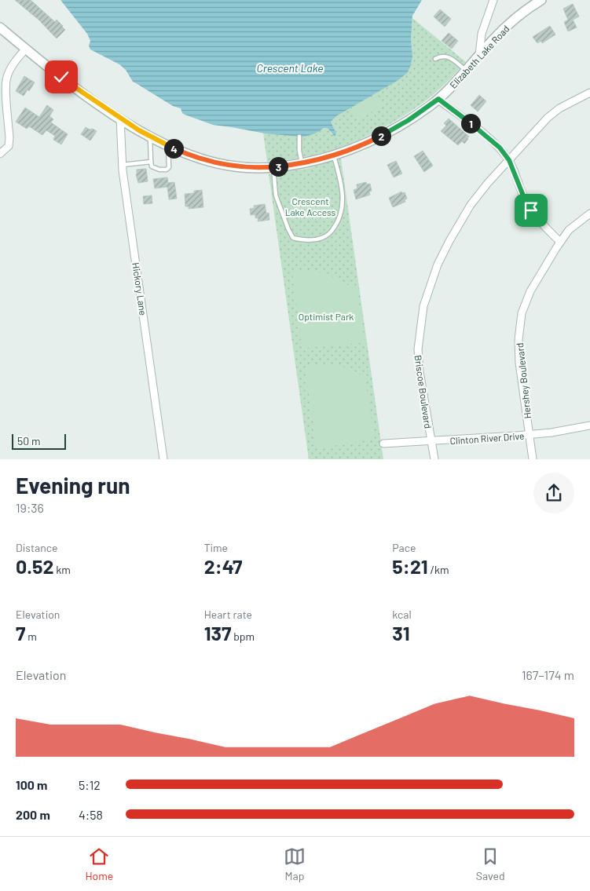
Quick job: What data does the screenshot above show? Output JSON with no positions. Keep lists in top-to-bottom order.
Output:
{
  "streets": {
    "street": [
      "Elizabeth Lake Road",
      "Hickory Lane",
      "Hershey Boulevard",
      "Briscoe Boulevard",
      "Clinton River Drive"
    ]
  },
  "crossings": [
    ["Elizabeth Lake Road", "Hickory Lane"],
    ["Hershey Boulevard", "Clinton River Drive"],
    ["Briscoe Boulevard", "Clinton River Drive"]
  ],
  "water": ["Crescent Lake"],
  "parks": ["Crescent Lake Access", "Optimist Park"],
  "scale_bar": "50 m",
  "page": {
    "pins": [
      "1",
      "2",
      "4",
      "3"
    ],
    "scale": "50 m",
    "heading": ["Evening run", "19:36"],
    "stats": [
      ["Distance", "0.52 km"],
      ["Time", "2:47"],
      ["Pace", "5:21 /km"],
      ["Elevation", "7 m"],
      ["Heart rate", "137 bpm"],
      ["kcal", "31"]
    ],
    "chart": ["Elevation", "167–174 m"],
    "list": [
      {
        "name": "100 m",
        "note": "5:12"
      },
      {
        "name": "200 m",
        "note": "4:58"
      }
    ],
    "tabs": ["Home", "Map", "Saved"]
  }
}
